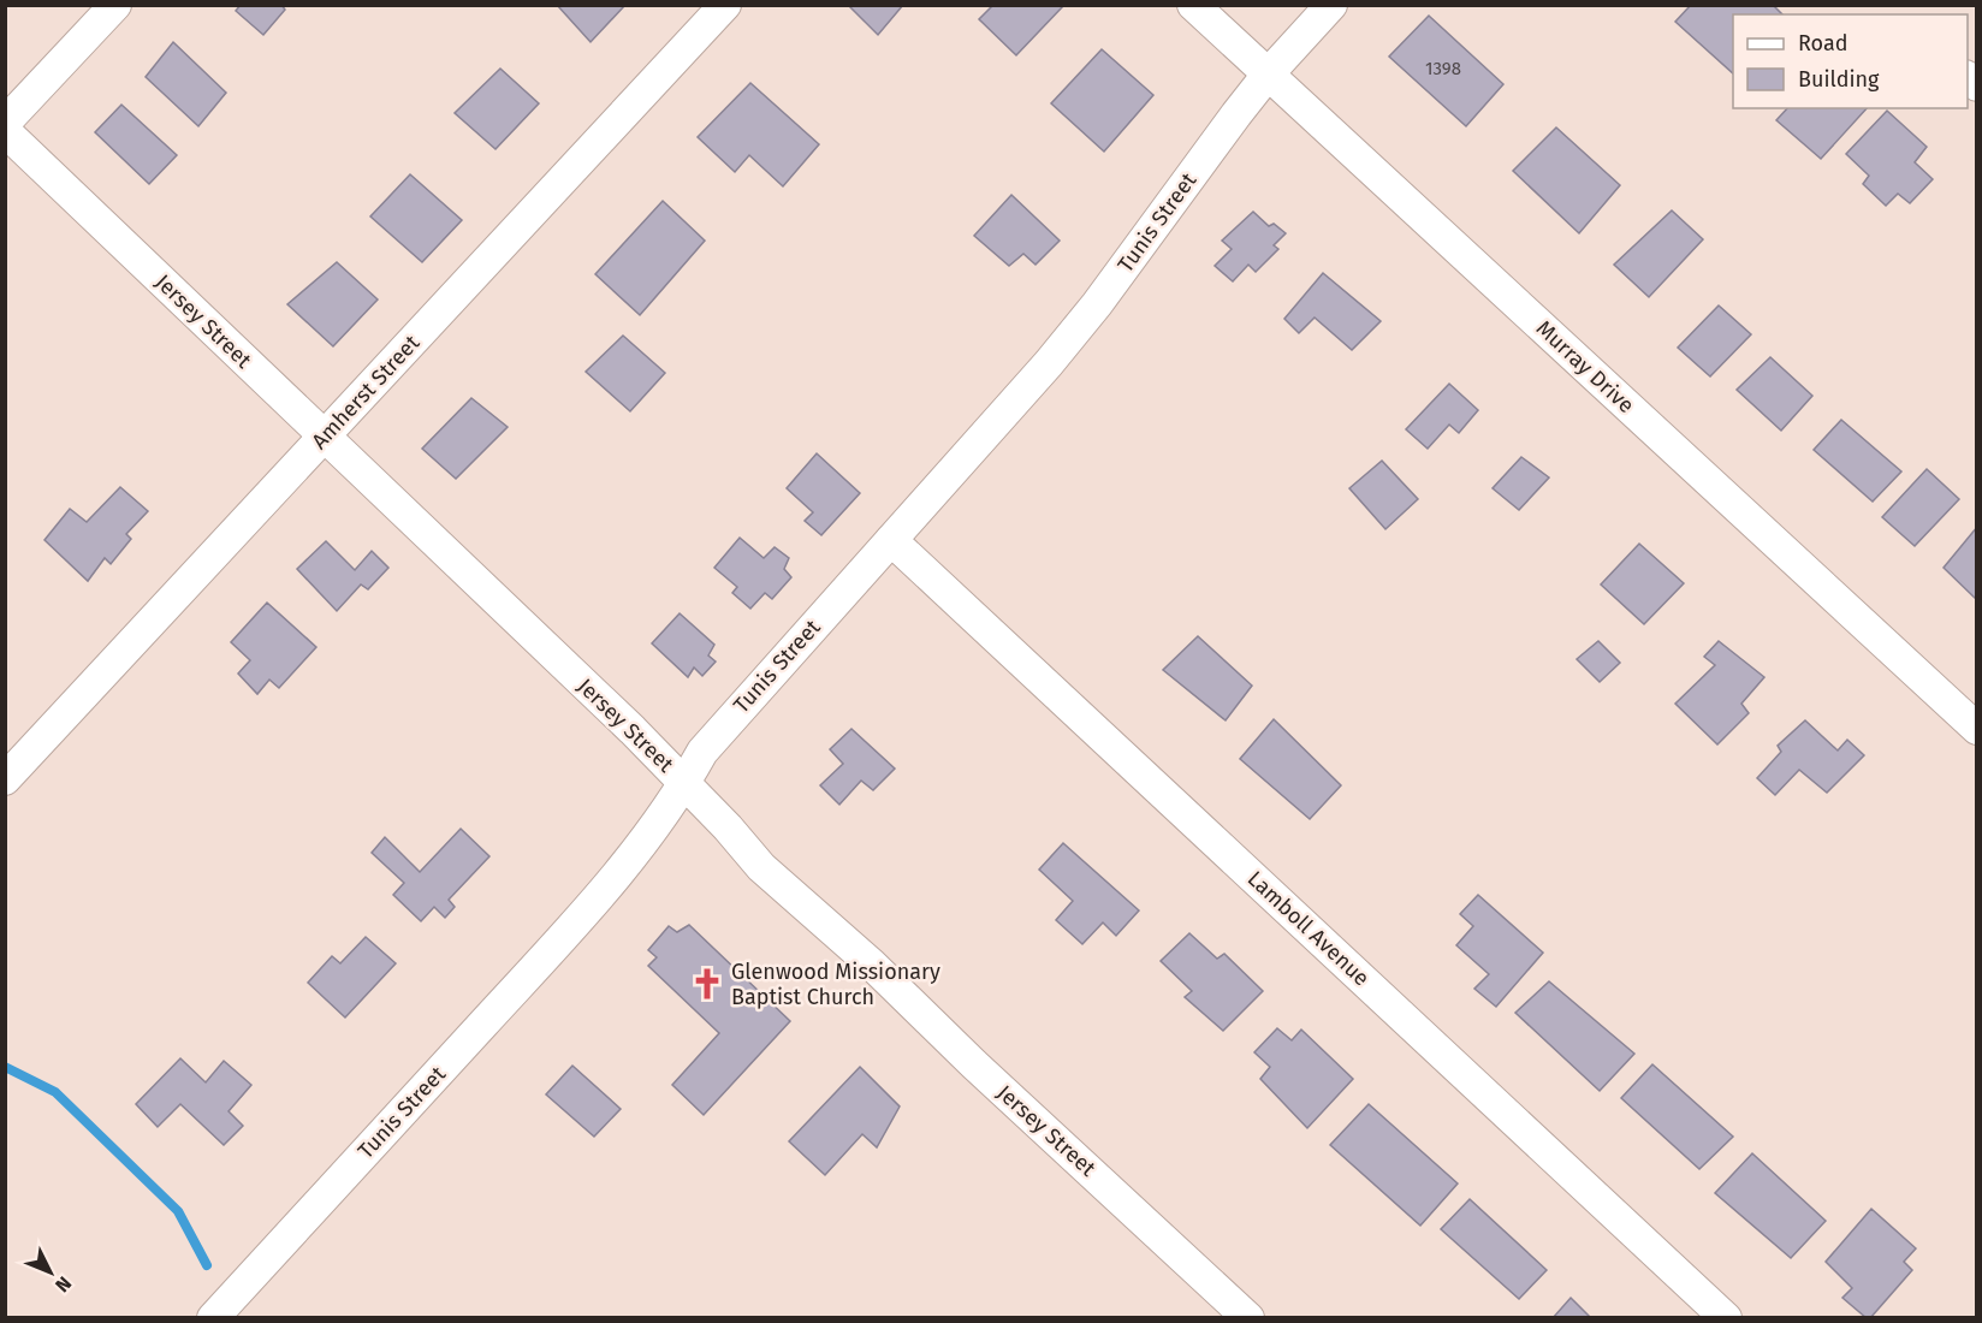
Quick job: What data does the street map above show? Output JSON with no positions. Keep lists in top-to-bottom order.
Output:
{
  "streets": {
    "street": [
      "Tunis Street",
      "Jersey Street",
      "Murray Drive",
      "Amherst Street",
      "Lamboll Avenue"
    ]
  },
  "crossings": [
    ["Tunis Street", "Jersey Street"],
    ["Tunis Street", "Murray Drive"],
    ["Tunis Street", "Lamboll Avenue"],
    ["Jersey Street", "Amherst Street"]
  ],
  "places": {
    "church": ["Glenwood Missionary Baptist Church"]
  },
  "house_numbers": ["1398"],
  "legend": ["Road", "Building"],
  "north": "bottom right"
}
